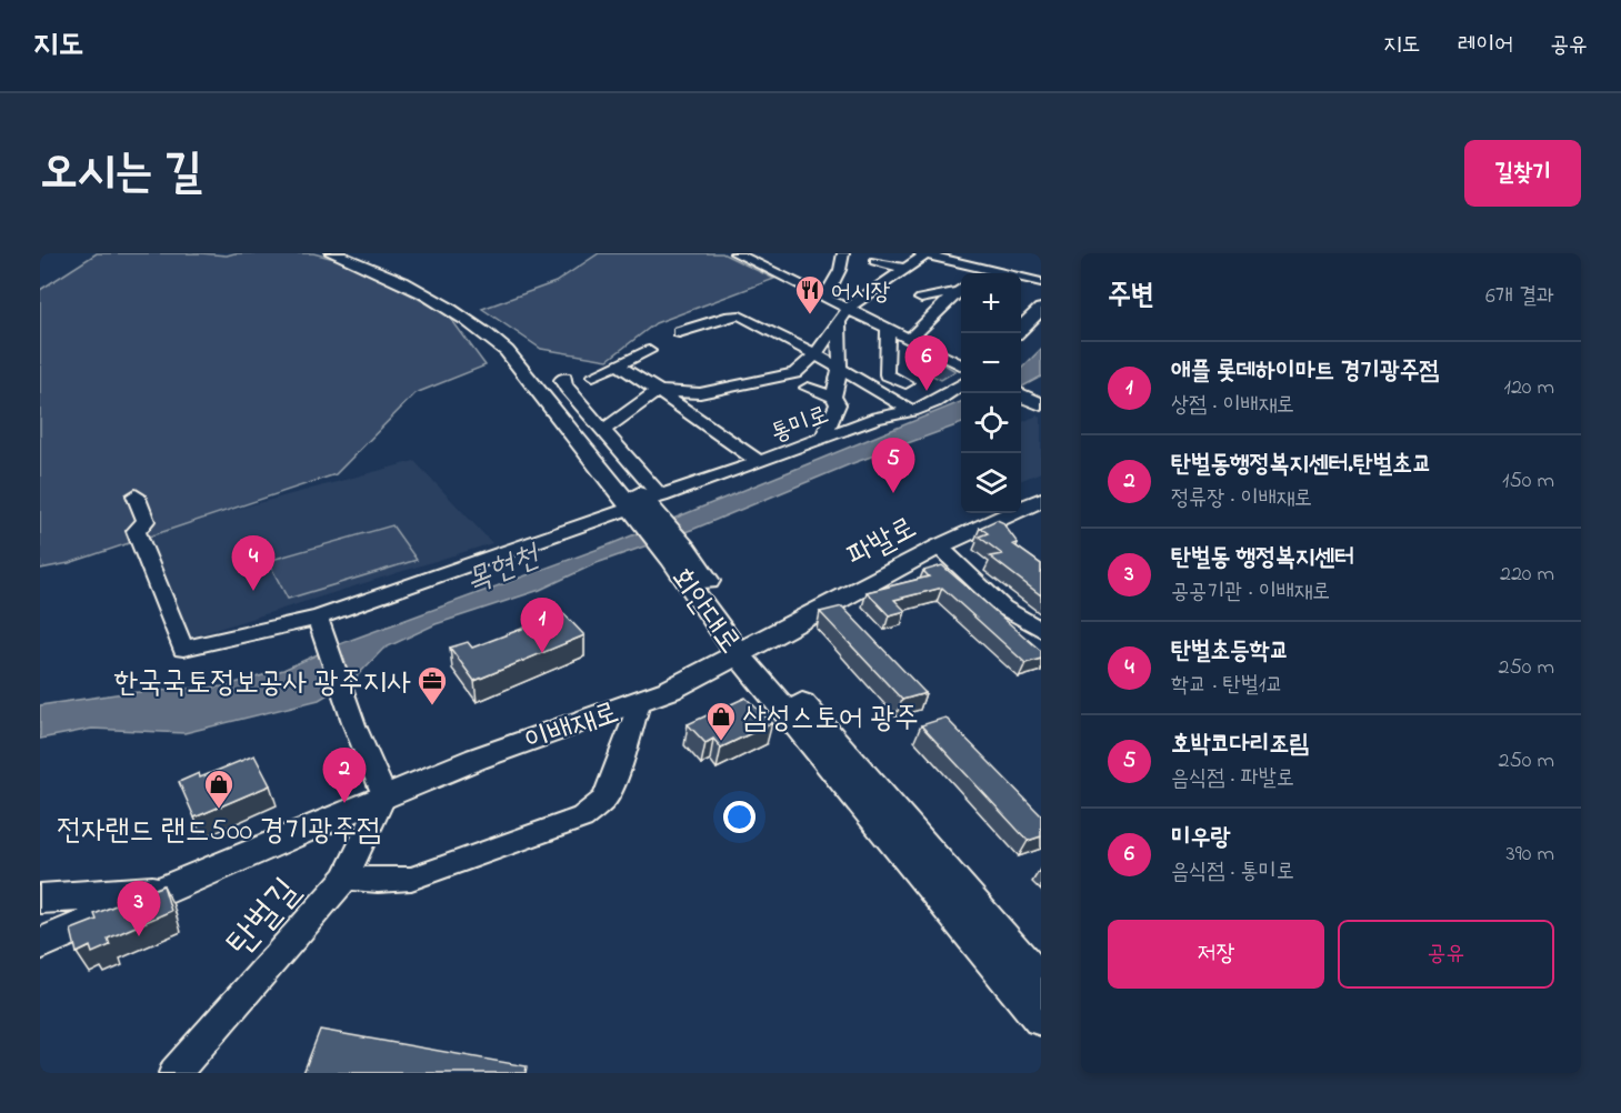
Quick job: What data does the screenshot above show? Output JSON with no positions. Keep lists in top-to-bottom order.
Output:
{
  "streets": {
    "main road": ["파발로", "회안대로", "이배재로"],
    "street": ["통미로", "탄벌길"]
  },
  "crossings": [
    ["통미로", "회안대로"],
    ["파발로", "회안대로"],
    ["파발로", "이배재로"],
    ["회안대로", "이배재로"],
    ["이배재로", "탄벌길"]
  ],
  "water": ["목현천"],
  "places": {
    "restaurant": ["어시장"],
    "office": ["한국국토정보공사 광주지사"],
    "shop": ["삼성스토어 광주", "전자랜드 랜드500 경기광주점"]
  },
  "page": {
    "header": "지도",
    "nav": ["지도", "레이어", "공유"],
    "title": "오시는 길",
    "buttons": [
      "길찾기",
      ["저장", "공유"]
    ],
    "heading": ["주변", "6개 결과"],
    "map_buttons": ["+", "−"],
    "pins": [
      "6",
      "5",
      "4",
      "1",
      "2",
      "3"
    ],
    "list": [
      {
        "mark": "1",
        "name": "애플 롯데하이마트 경기광주점",
        "note": "상점 · 이배재로",
        "value": "120 m"
      },
      {
        "mark": "2",
        "name": "탄벌동행정복지센터.탄벌초교",
        "note": "정류장 · 이배재로",
        "value": "150 m"
      },
      {
        "mark": "3",
        "name": "탄벌동 행정복지센터",
        "note": "공공기관 · 이배재로",
        "value": "220 m"
      },
      {
        "mark": "4",
        "name": "탄벌초등학교",
        "note": "학교 · 탄벌1교",
        "value": "250 m"
      },
      {
        "mark": "5",
        "name": "호박코다리조림",
        "note": "음식점 · 파발로",
        "value": "250 m"
      },
      {
        "mark": "6",
        "name": "미우랑",
        "note": "음식점 · 통미로",
        "value": "390 m"
      }
    ]
  }
}
